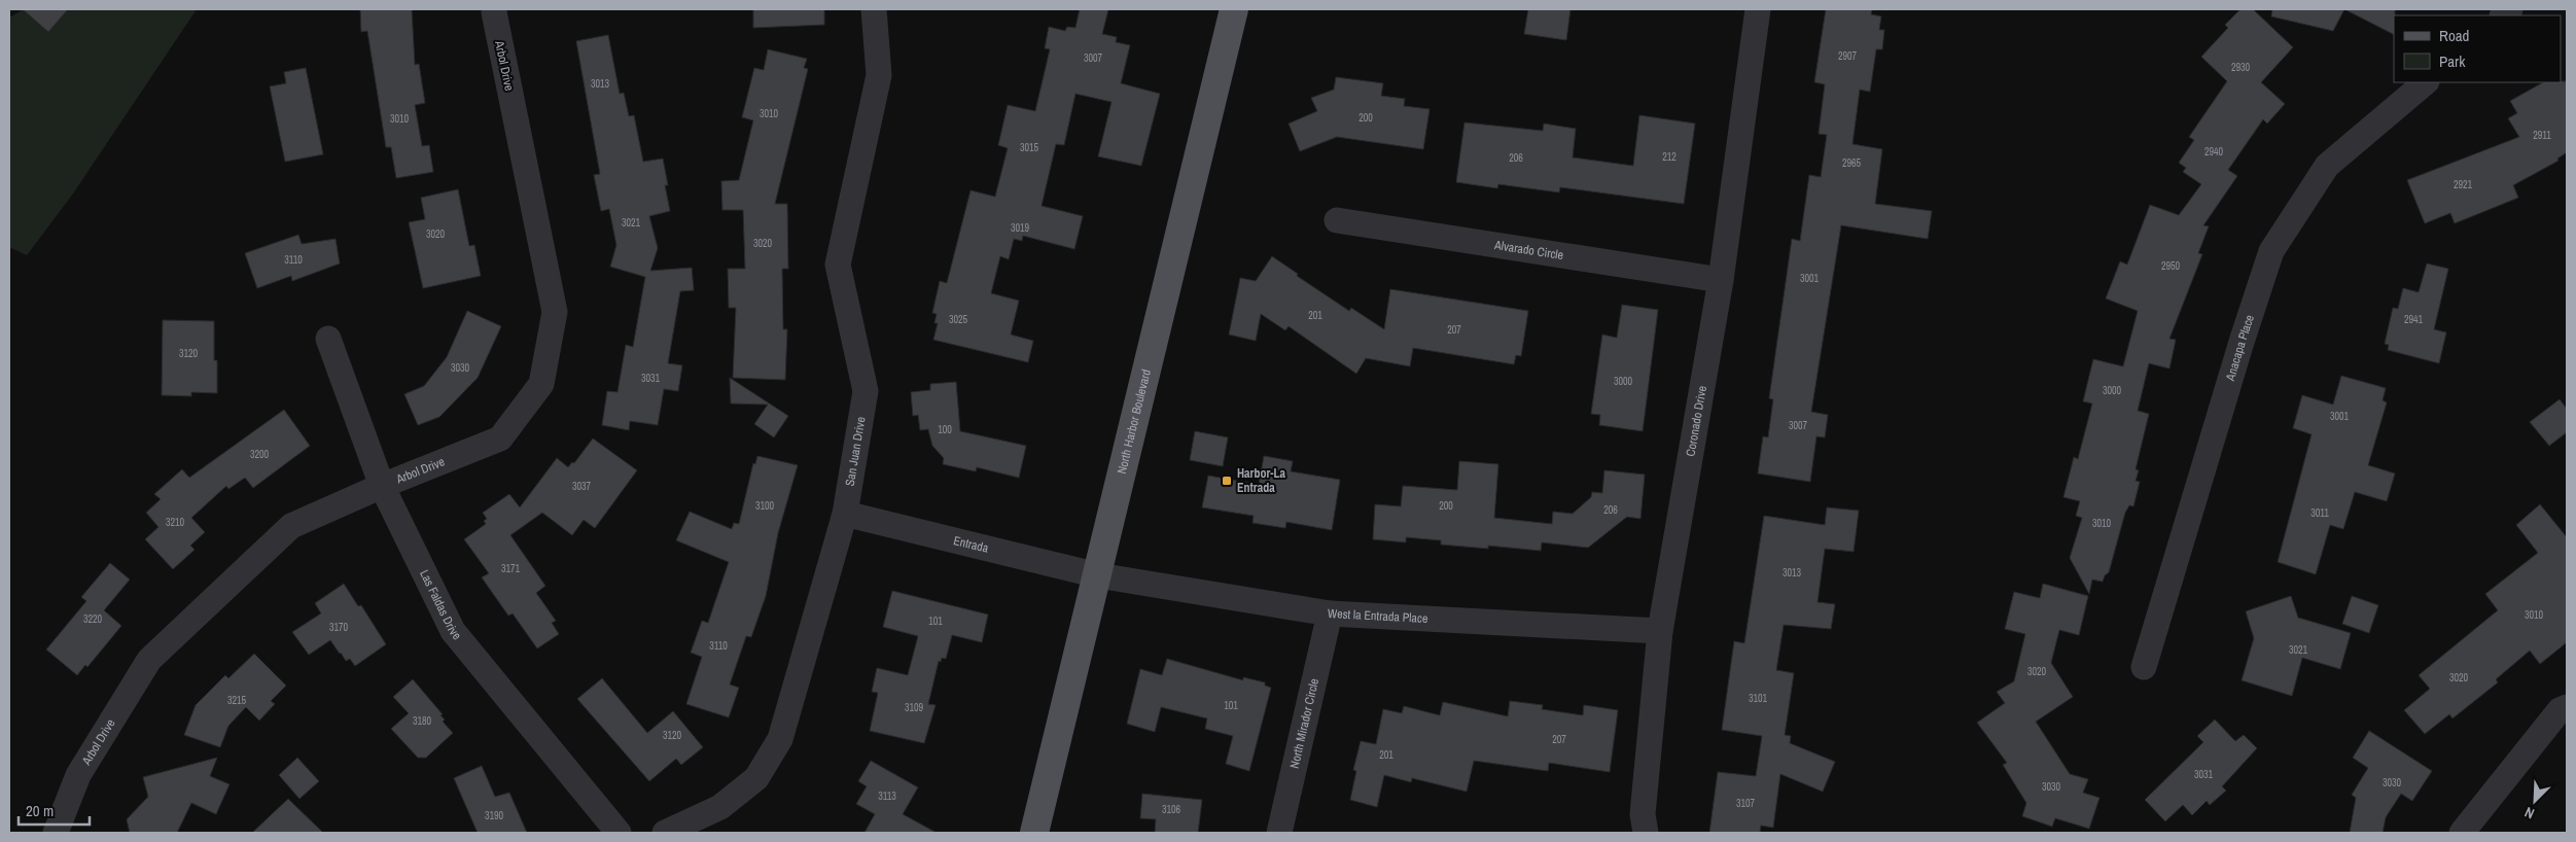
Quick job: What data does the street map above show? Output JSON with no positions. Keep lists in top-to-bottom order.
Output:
{
  "streets": {
    "main road": ["North Harbor Boulevard"],
    "street": [
      "Arbol Drive",
      "Alvarado Circle",
      "Anacapa Place",
      "Coronado Drive",
      "San Juan Drive",
      "Entrada",
      "Las Faldas Drive",
      "West la Entrada Place",
      "North Mirador Circle"
    ]
  },
  "crossings": [
    ["Arbol Drive", "Las Faldas Drive"],
    ["Alvarado Circle", "Coronado Drive"],
    ["North Harbor Boulevard", "Entrada"],
    ["North Harbor Boulevard", "West la Entrada Place"],
    ["Coronado Drive", "West la Entrada Place"],
    ["San Juan Drive", "Entrada"],
    ["Entrada", "West la Entrada Place"],
    ["West la Entrada Place", "North Mirador Circle"]
  ],
  "places": {
    "transit": ["Harbor-La Entrada"]
  },
  "house_numbers": [
    "2907",
    "3007",
    "2930",
    "3013",
    "3010",
    "200",
    "3010",
    "2911",
    "3015",
    "2940",
    "212",
    "206",
    "2965",
    "2921",
    "3021",
    "3019",
    "3020",
    "3020",
    "3110",
    "2950",
    "3001",
    "201",
    "3025",
    "2941",
    "207",
    "3120",
    "3030",
    "3031",
    "3000",
    "3000",
    "3001",
    "3007",
    "100",
    "3200",
    "3037",
    "3100",
    "200",
    "206",
    "3011",
    "3210",
    "3010",
    "3171",
    "3013",
    "3010",
    "3220",
    "101",
    "3170",
    "3110",
    "3021",
    "3020",
    "3020",
    "3101",
    "3215",
    "101",
    "3109",
    "3180",
    "3120",
    "207",
    "201",
    "3031",
    "3030",
    "3030",
    "3113",
    "3107",
    "3106",
    "3190"
  ],
  "legend": ["Road", "Park"],
  "scale_bar": "20 m",
  "north": "bottom left"
}
